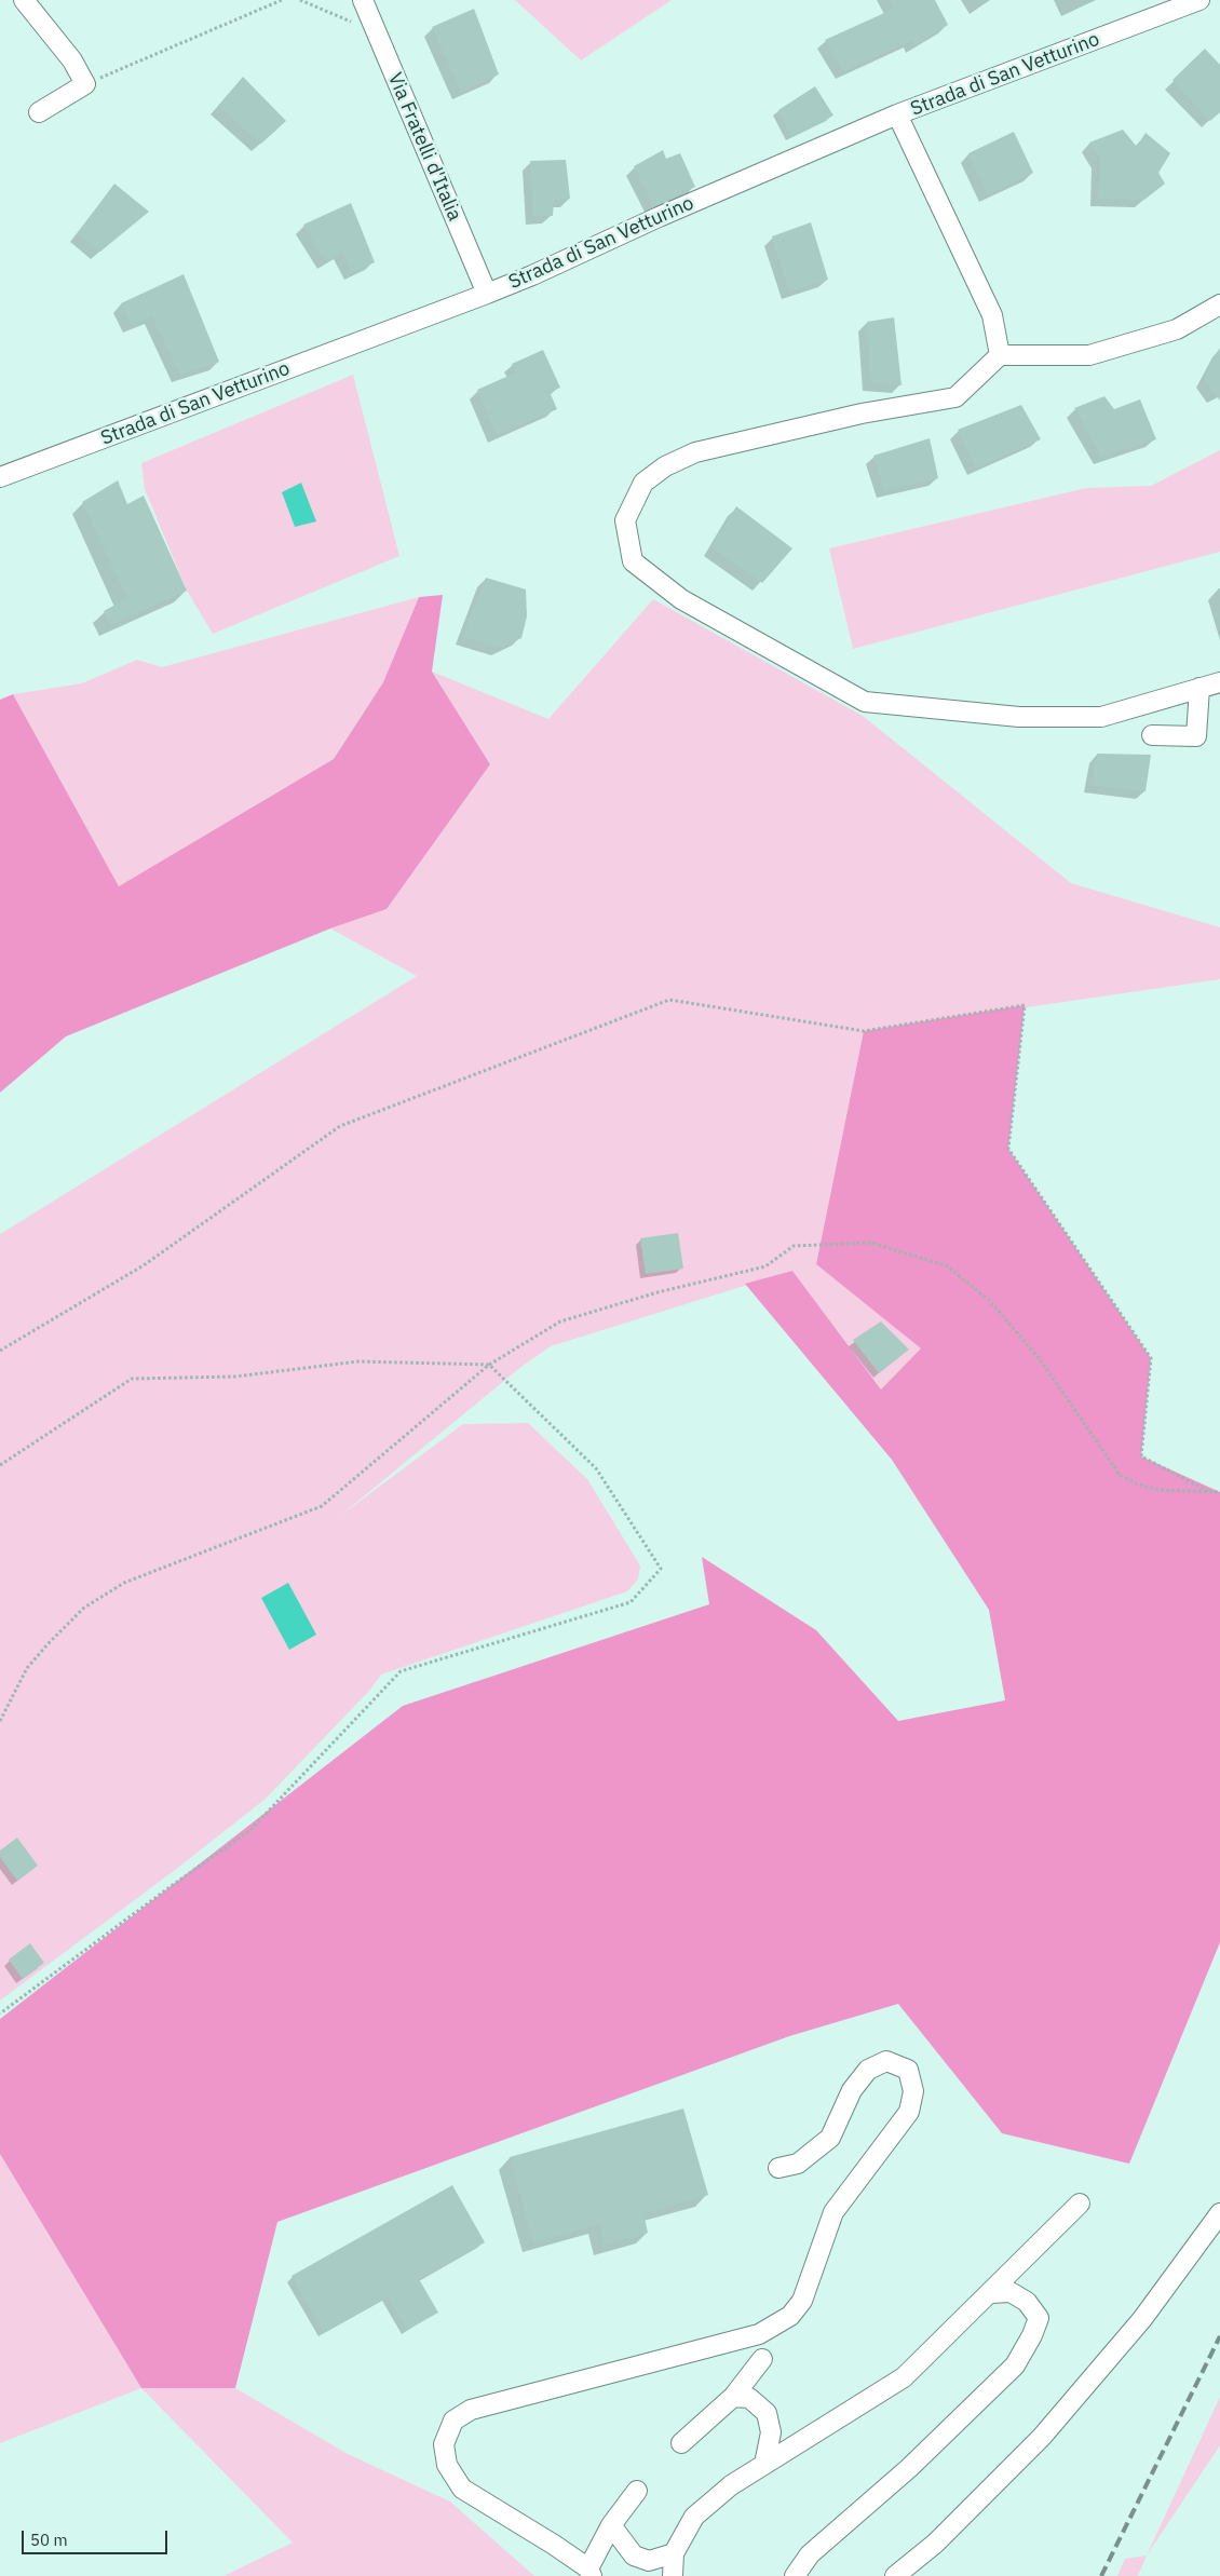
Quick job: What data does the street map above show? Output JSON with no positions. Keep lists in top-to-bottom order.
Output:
{
  "streets": {
    "street": ["Strada di San Vetturino", "Via Fratelli d'Italia"]
  },
  "crossings": [
    ["Strada di San Vetturino", "Via Fratelli d'Italia"]
  ],
  "scale_bar": "50 m"
}
